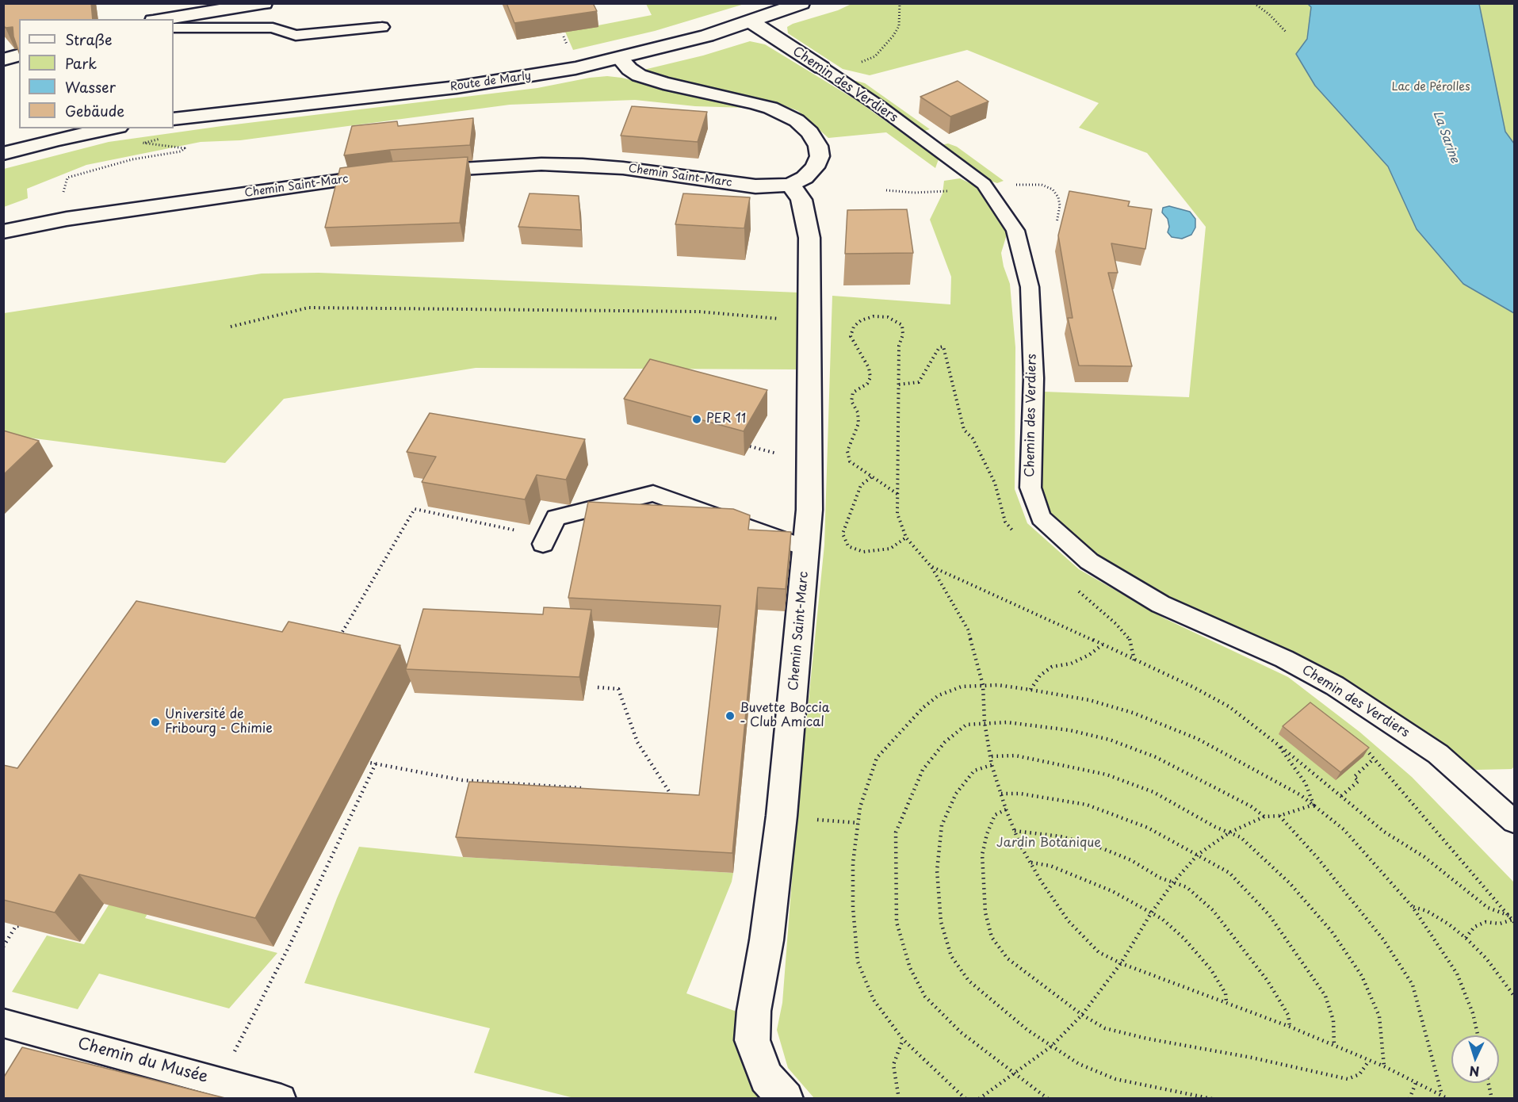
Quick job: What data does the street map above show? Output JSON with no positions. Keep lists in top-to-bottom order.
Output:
{
  "streets": {
    "street": ["Route de Marly", "Chemin des Verdiers", "Chemin Saint-Marc"],
    "lane": ["Chemin du Musée"]
  },
  "crossings": [
    ["Route de Marly", "Chemin des Verdiers"]
  ],
  "water": ["La Sarine"],
  "parks": ["Lac de Pérolles", "Jardin Botanique"],
  "places": ["PER 11", "Buvette Boccia - Club Amical", "Université de Fribourg - Chimie"],
  "legend": [
    "Straße",
    "Park",
    "Wasser",
    "Gebäude"
  ],
  "north": "bottom"
}
